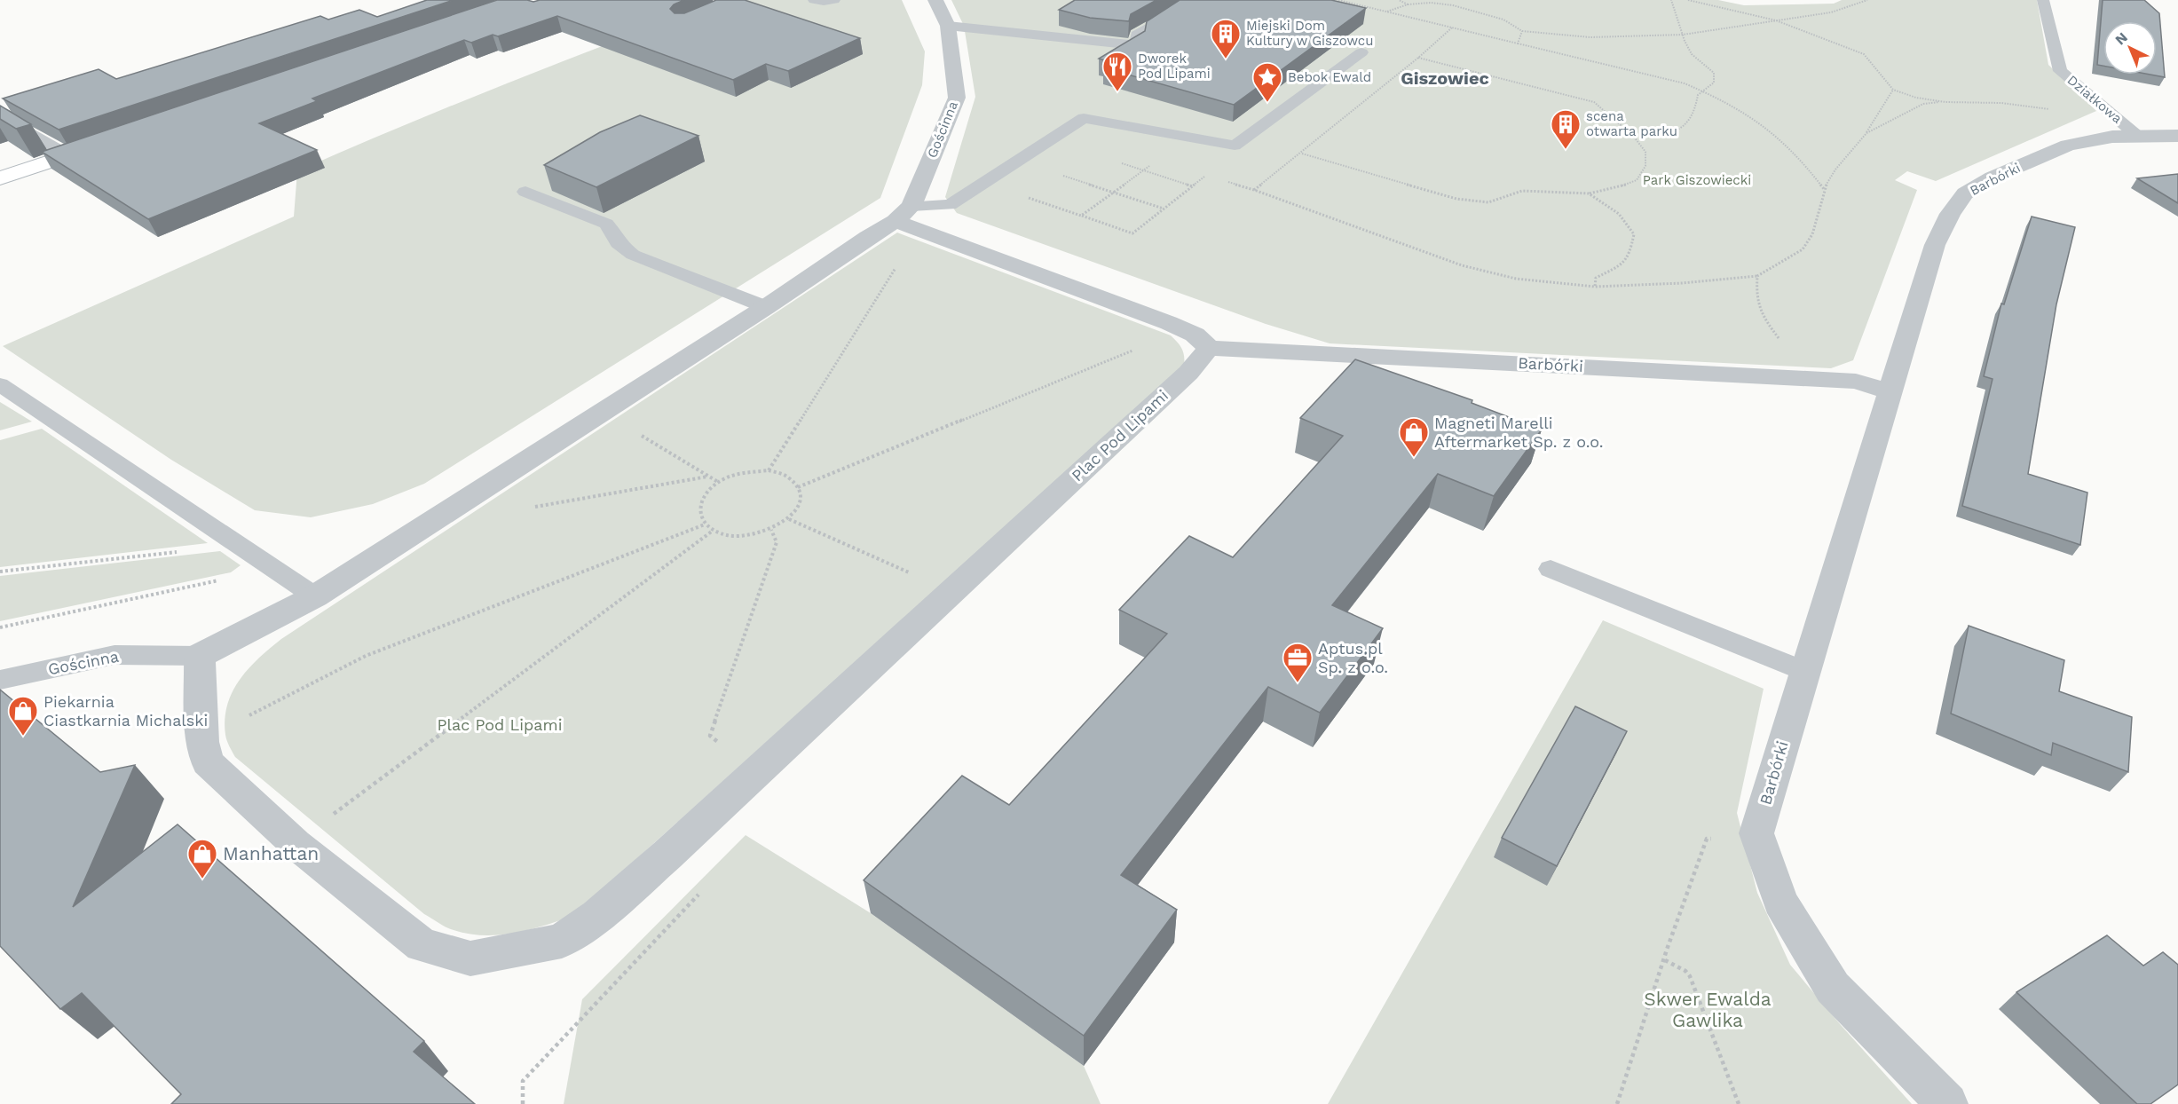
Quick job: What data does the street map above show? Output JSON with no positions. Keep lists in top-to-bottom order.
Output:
{
  "streets": {
    "street": ["Gościnna", "Barbórki", "Plac Pod Lipami"],
    "lane": ["Działkowa"]
  },
  "crossings": [
    ["Działkowa", "Barbórki"],
    ["Gościnna", "Plac Pod Lipami"],
    ["Barbórki", "Plac Pod Lipami"]
  ],
  "districts": ["Giszowiec"],
  "parks": ["Park Giszowiecki", "Plac Pod Lipami", "Skwer Ewalda Gawlika"],
  "places": {
    "building": ["Miejski Dom Kultury w Giszowcu", "scena otwarta parku"],
    "restaurant": ["Dworek Pod Lipami"],
    "place": ["Bebok Ewald"],
    "shop": ["Magneti Marelli Aftermarket Sp. z o.o.", "Piekarnia Ciastkarnia Michalski", "Manhattan"],
    "office": ["Aptus.pl Sp. z o.o."]
  },
  "north": "top left"
}
